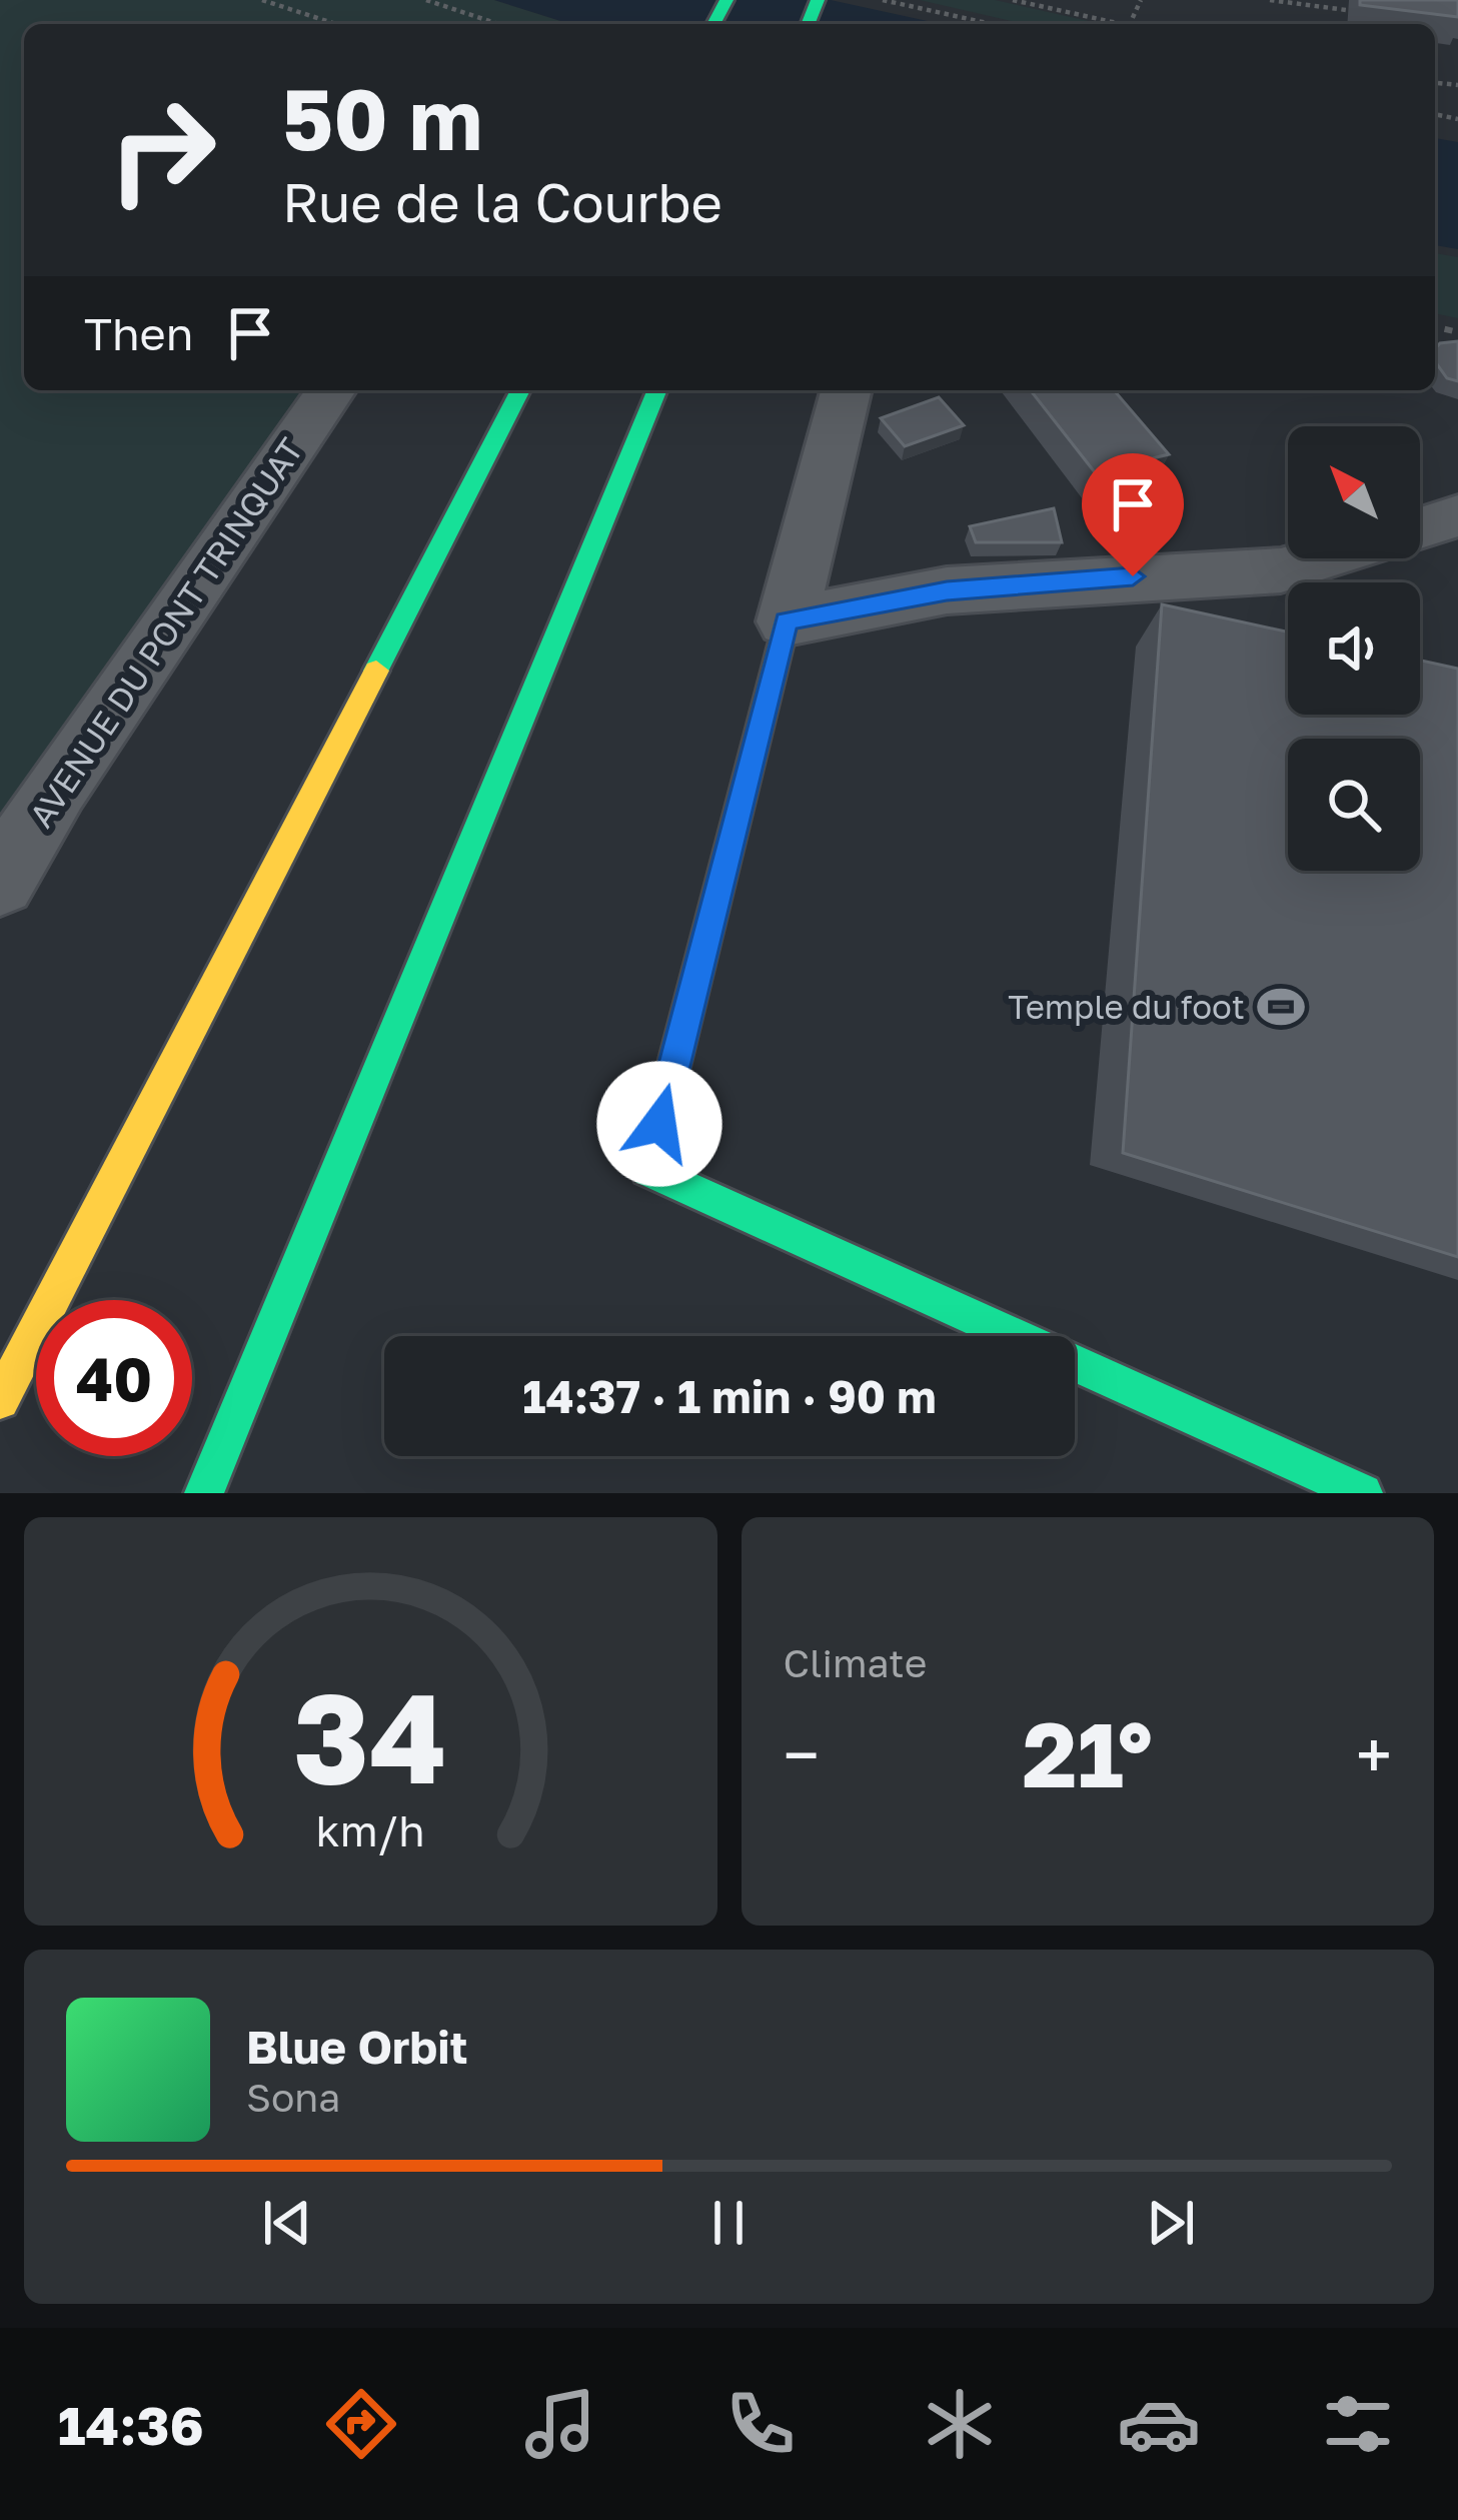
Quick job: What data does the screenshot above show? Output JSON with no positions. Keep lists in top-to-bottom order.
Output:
{
  "streets": {
    "street": ["AVENUE DU PONT TRINQUAT"]
  },
  "places": {
    "sports": ["Temple du foot"]
  },
  "north": "top left",
  "page": {
    "turn": ["50 m", "Rue de la Courbe"],
    "then": "Then",
    "limit": "40",
    "trip": "14:37 · 1 min · 90 m",
    "tile": "Climate",
    "heat": ["−", "21°", "+"],
    "song": ["Blue Orbit", "Sona"],
    "tabs": "14:36",
    "gauge": ["34", "km/h"]
  }
}
